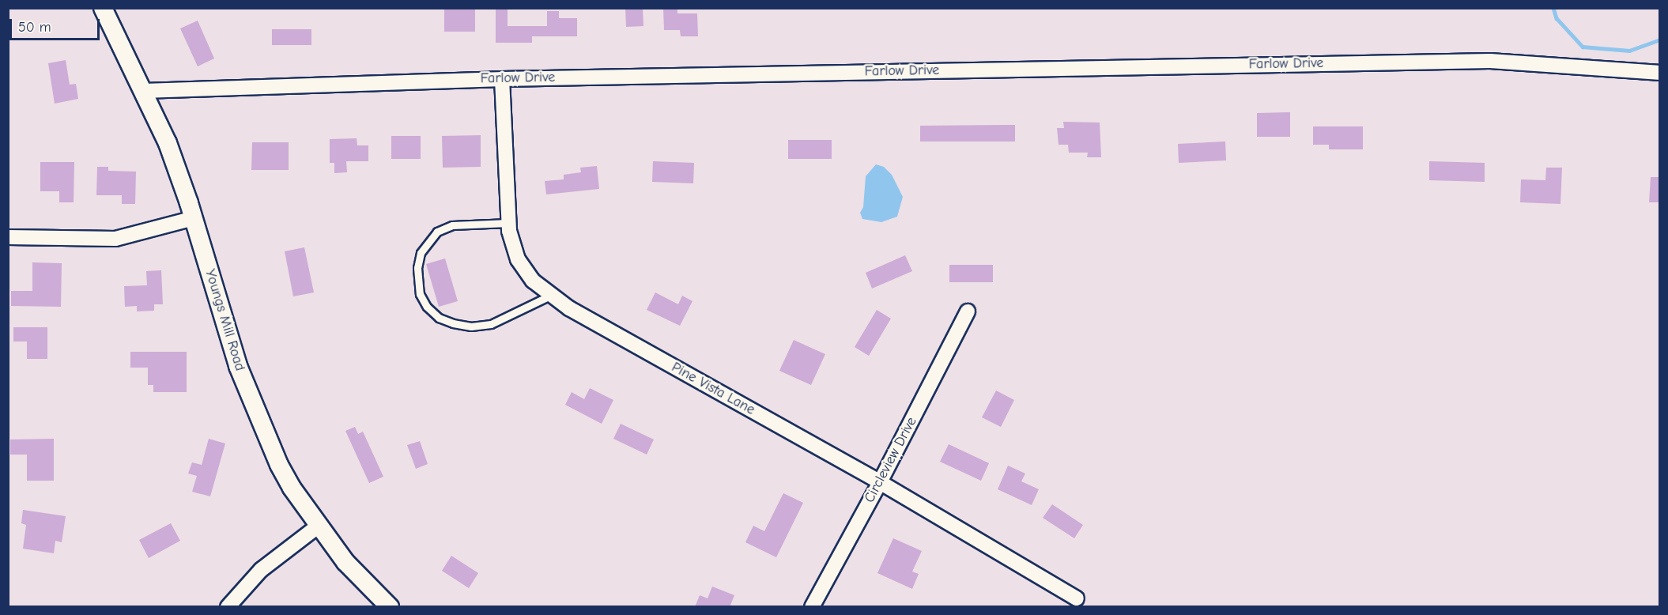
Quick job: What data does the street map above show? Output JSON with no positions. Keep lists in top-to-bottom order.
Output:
{
  "streets": {
    "street": [
      "Farlow Drive",
      "Youngs Mill Road",
      "Pine Vista Lane",
      "Circleview Drive"
    ]
  },
  "crossings": [
    ["Farlow Drive", "Youngs Mill Road"],
    ["Farlow Drive", "Pine Vista Lane"],
    ["Pine Vista Lane", "Circleview Drive"]
  ],
  "scale_bar": "50 m"
}
